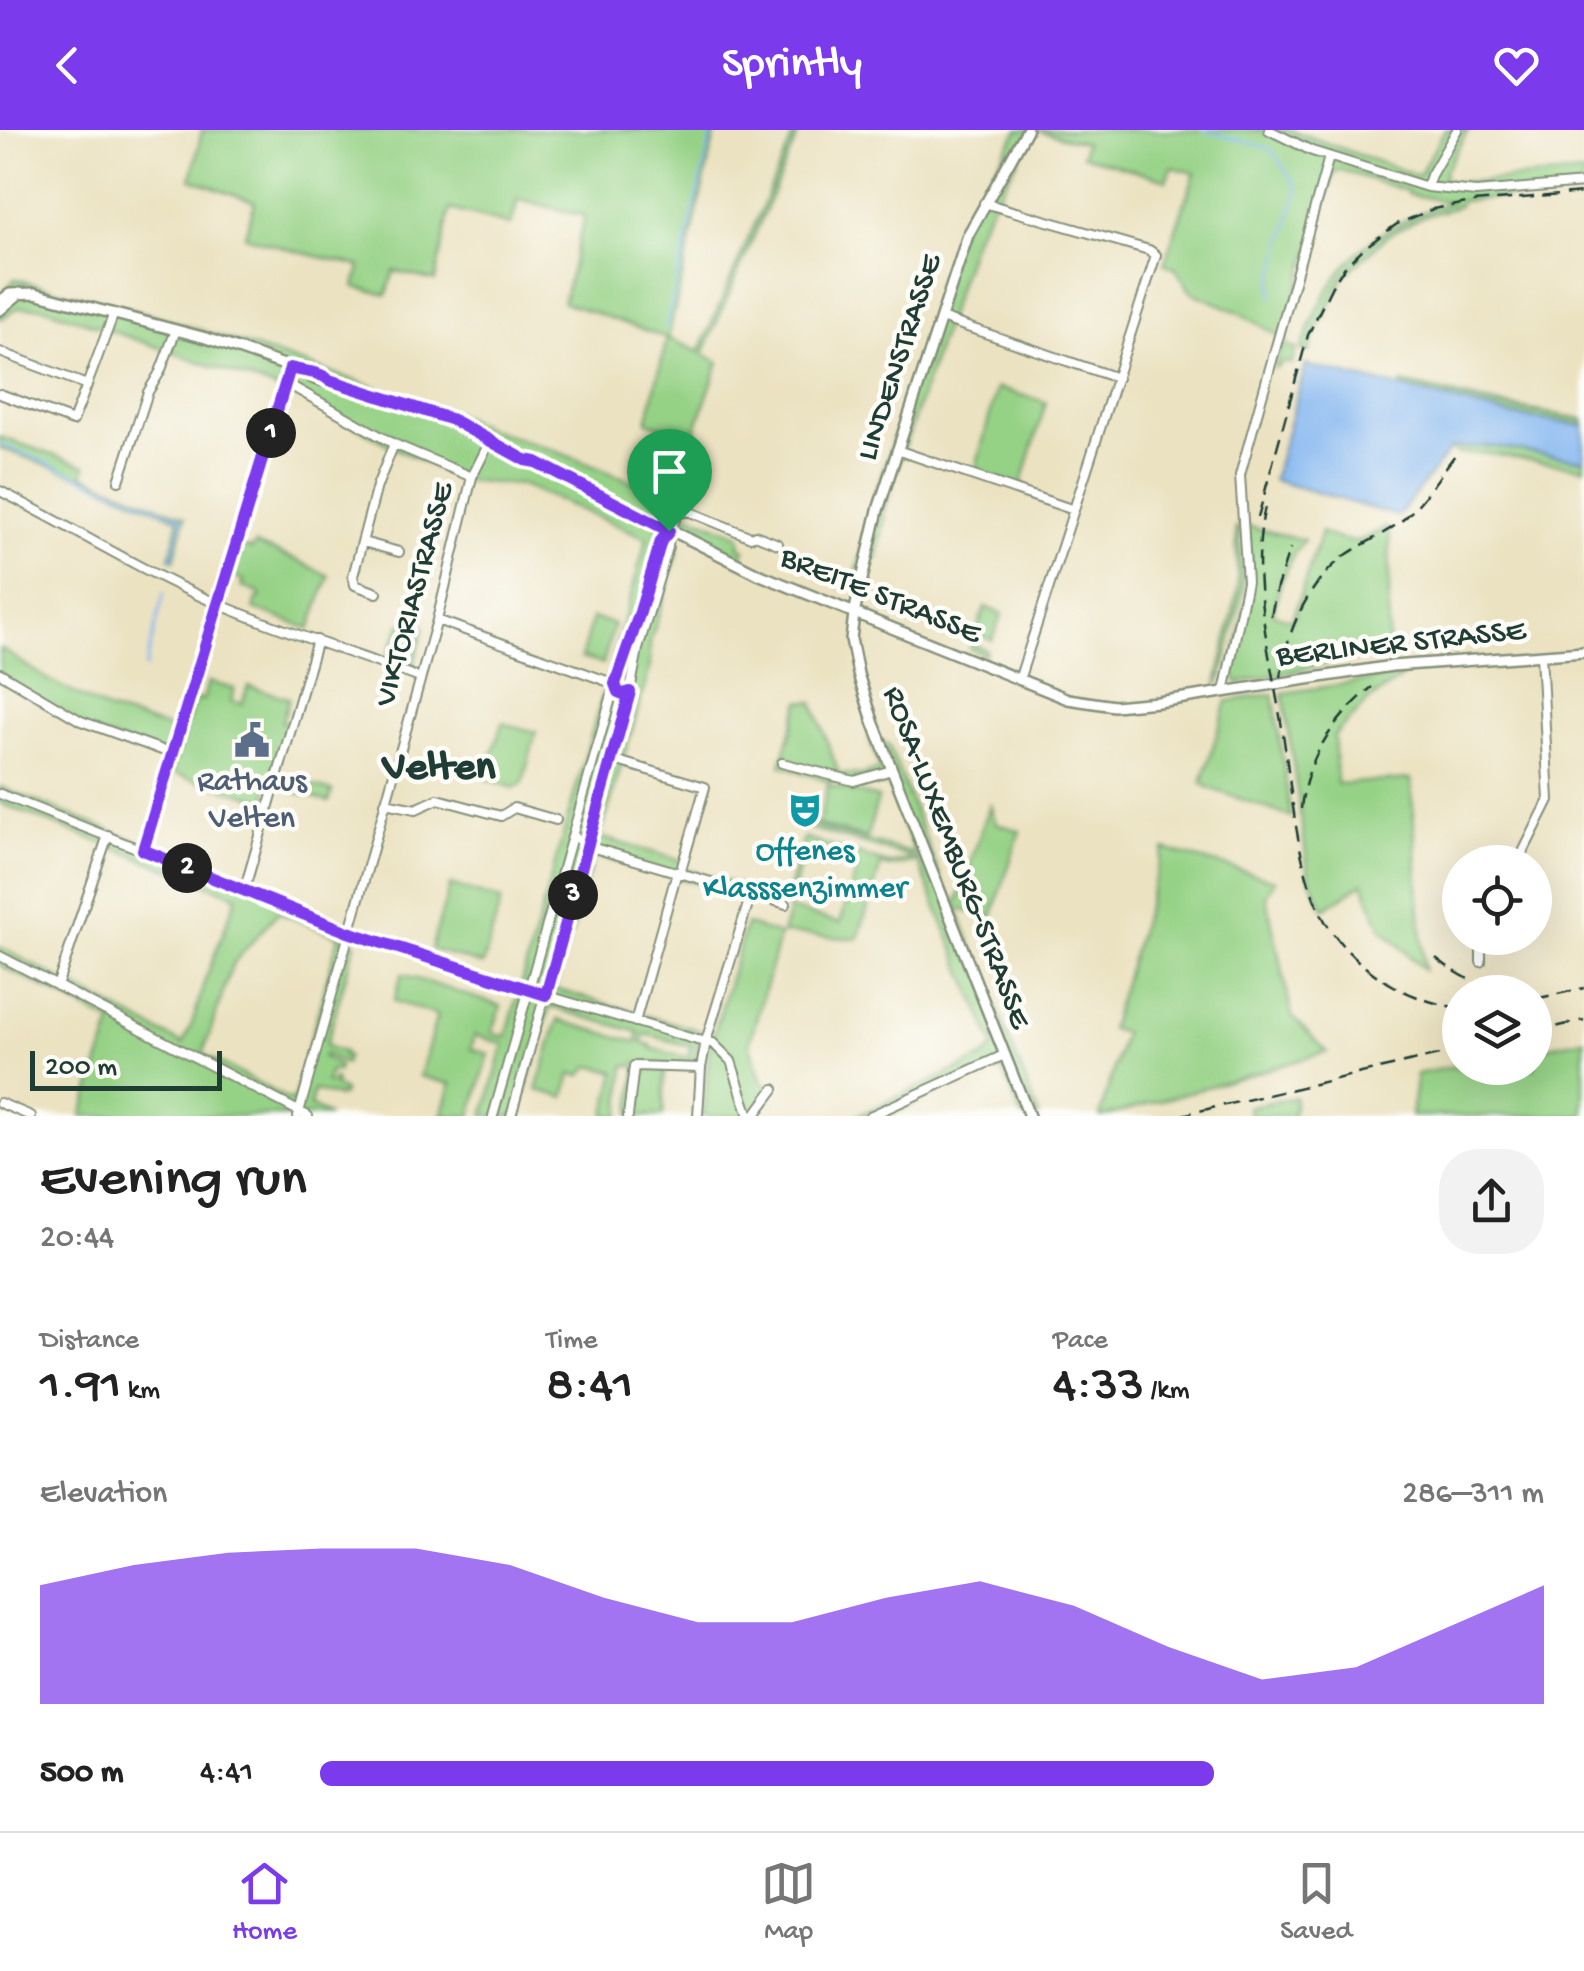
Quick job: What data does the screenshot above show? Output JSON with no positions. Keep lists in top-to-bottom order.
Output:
{
  "streets": {
    "main road": [
      "LINDENSTRASSE",
      "BREITE STRASSE",
      "BERLINER STRASSE",
      "ROSA-LUXEMBURG-STRASSE"
    ],
    "street": ["VIKTORIASTRASSE"]
  },
  "crossings": [
    ["LINDENSTRASSE", "BREITE STRASSE"],
    ["LINDENSTRASSE", "ROSA-LUXEMBURG-STRASSE"],
    ["VIKTORIASTRASSE", "BREITE STRASSE"],
    ["BREITE STRASSE", "BERLINER STRASSE"],
    ["BREITE STRASSE", "ROSA-LUXEMBURG-STRASSE"]
  ],
  "districts": ["Velten"],
  "places": {
    "public building": ["Rathaus Velten"],
    "theatre": ["Offenes Klasssenzimmer"]
  },
  "scale_bar": "200 m",
  "page": {
    "header": "Sprintly",
    "pins": ["1", "2", "3"],
    "scale": "200 m",
    "heading": ["Evening run", "20:44"],
    "stats": [
      ["Distance", "1.91 km"],
      ["Time", "8:41"],
      ["Pace", "4:33 /km"]
    ],
    "chart": ["Elevation", "286–311 m"],
    "list": [
      {
        "name": "500 m",
        "note": "4:41"
      }
    ],
    "tabs": ["Home", "Map", "Saved"]
  }
}
